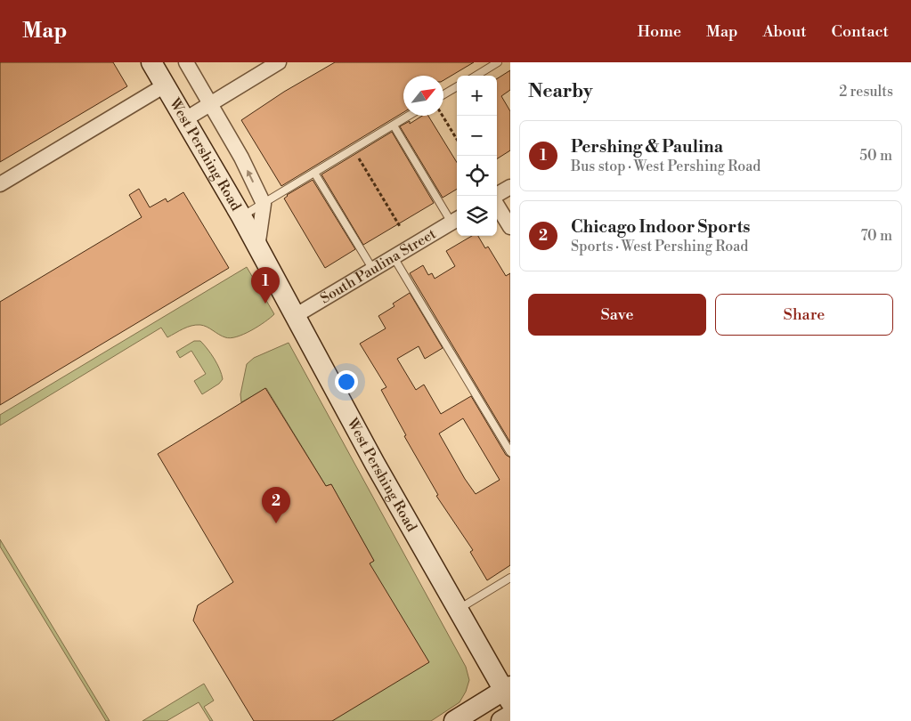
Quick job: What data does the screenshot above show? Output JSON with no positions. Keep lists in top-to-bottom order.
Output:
{
  "streets": {
    "main road": ["West Pershing Road"],
    "street": ["South Paulina Street"]
  },
  "crossings": [
    ["West Pershing Road", "South Paulina Street"]
  ],
  "north": "top right",
  "page": {
    "header": "Map",
    "nav": [
      "Home",
      "Map",
      "About",
      "Contact"
    ],
    "heading": ["Nearby", "2 results"],
    "map_buttons": ["+", "−"],
    "list": [
      {
        "mark": "1",
        "name": "Pershing & Paulina",
        "note": "Bus stop · West Pershing Road",
        "value": "50 m"
      },
      {
        "mark": "2",
        "name": "Chicago Indoor Sports",
        "note": "Sports · West Pershing Road",
        "value": "70 m"
      }
    ],
    "pins": ["1", "2"],
    "buttons": ["Save", "Share"]
  }
}
